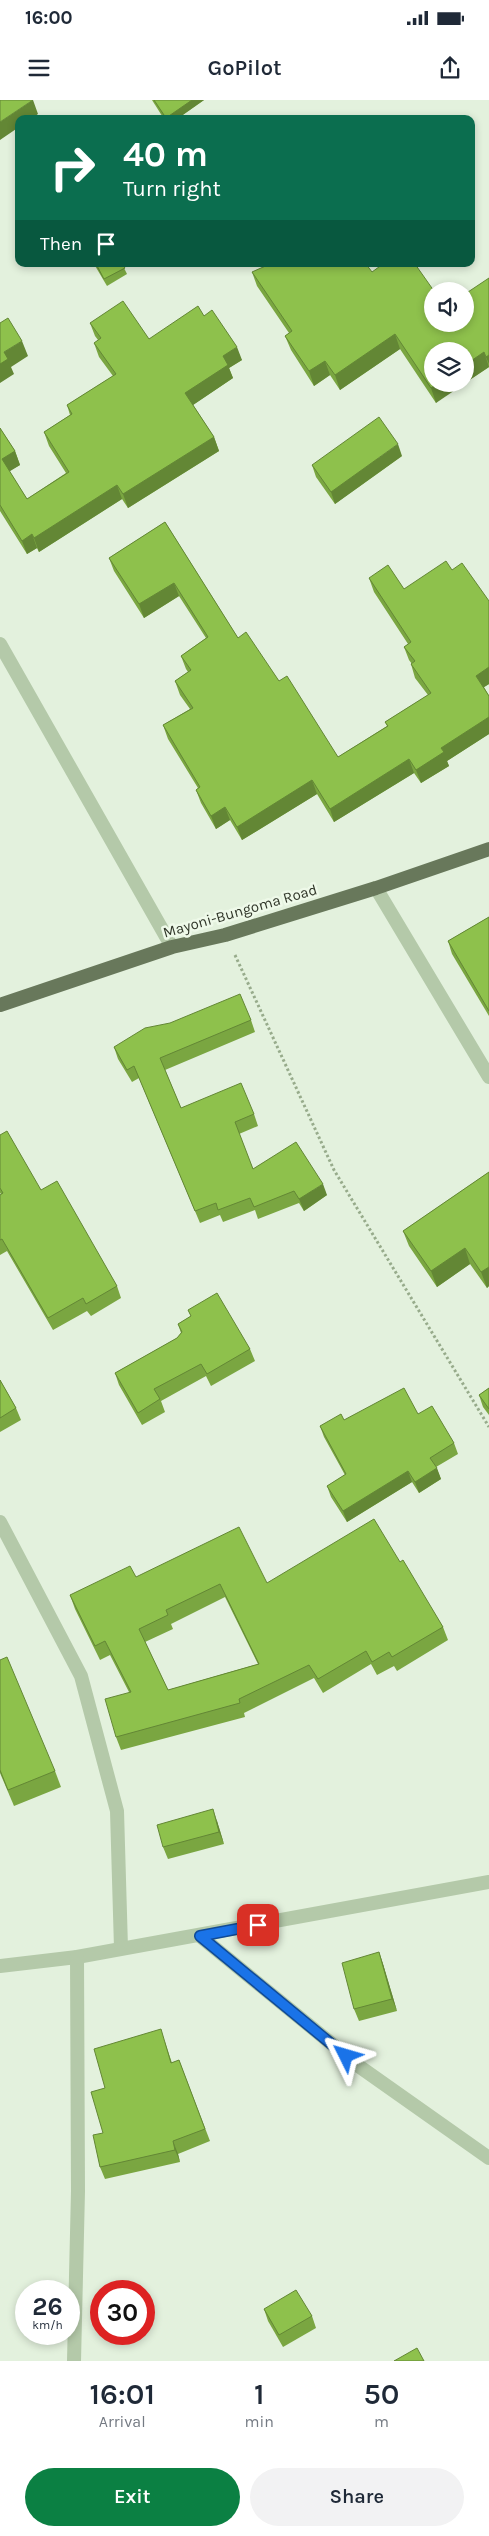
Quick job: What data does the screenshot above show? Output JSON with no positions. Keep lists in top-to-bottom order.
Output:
{
  "streets": {
    "main road": ["Mayoni-Bungoma Road"]
  },
  "page": {
    "status": "16:00",
    "header": "GoPilot",
    "turn": ["40 m", "Turn right"],
    "then": "Then",
    "speed": "26 km/h",
    "limit": "30",
    "eta": [
      "16:01",
      "Arrival",
      "1",
      "min",
      "50",
      "m"
    ],
    "buttons": ["Exit", "Share"]
  }
}
